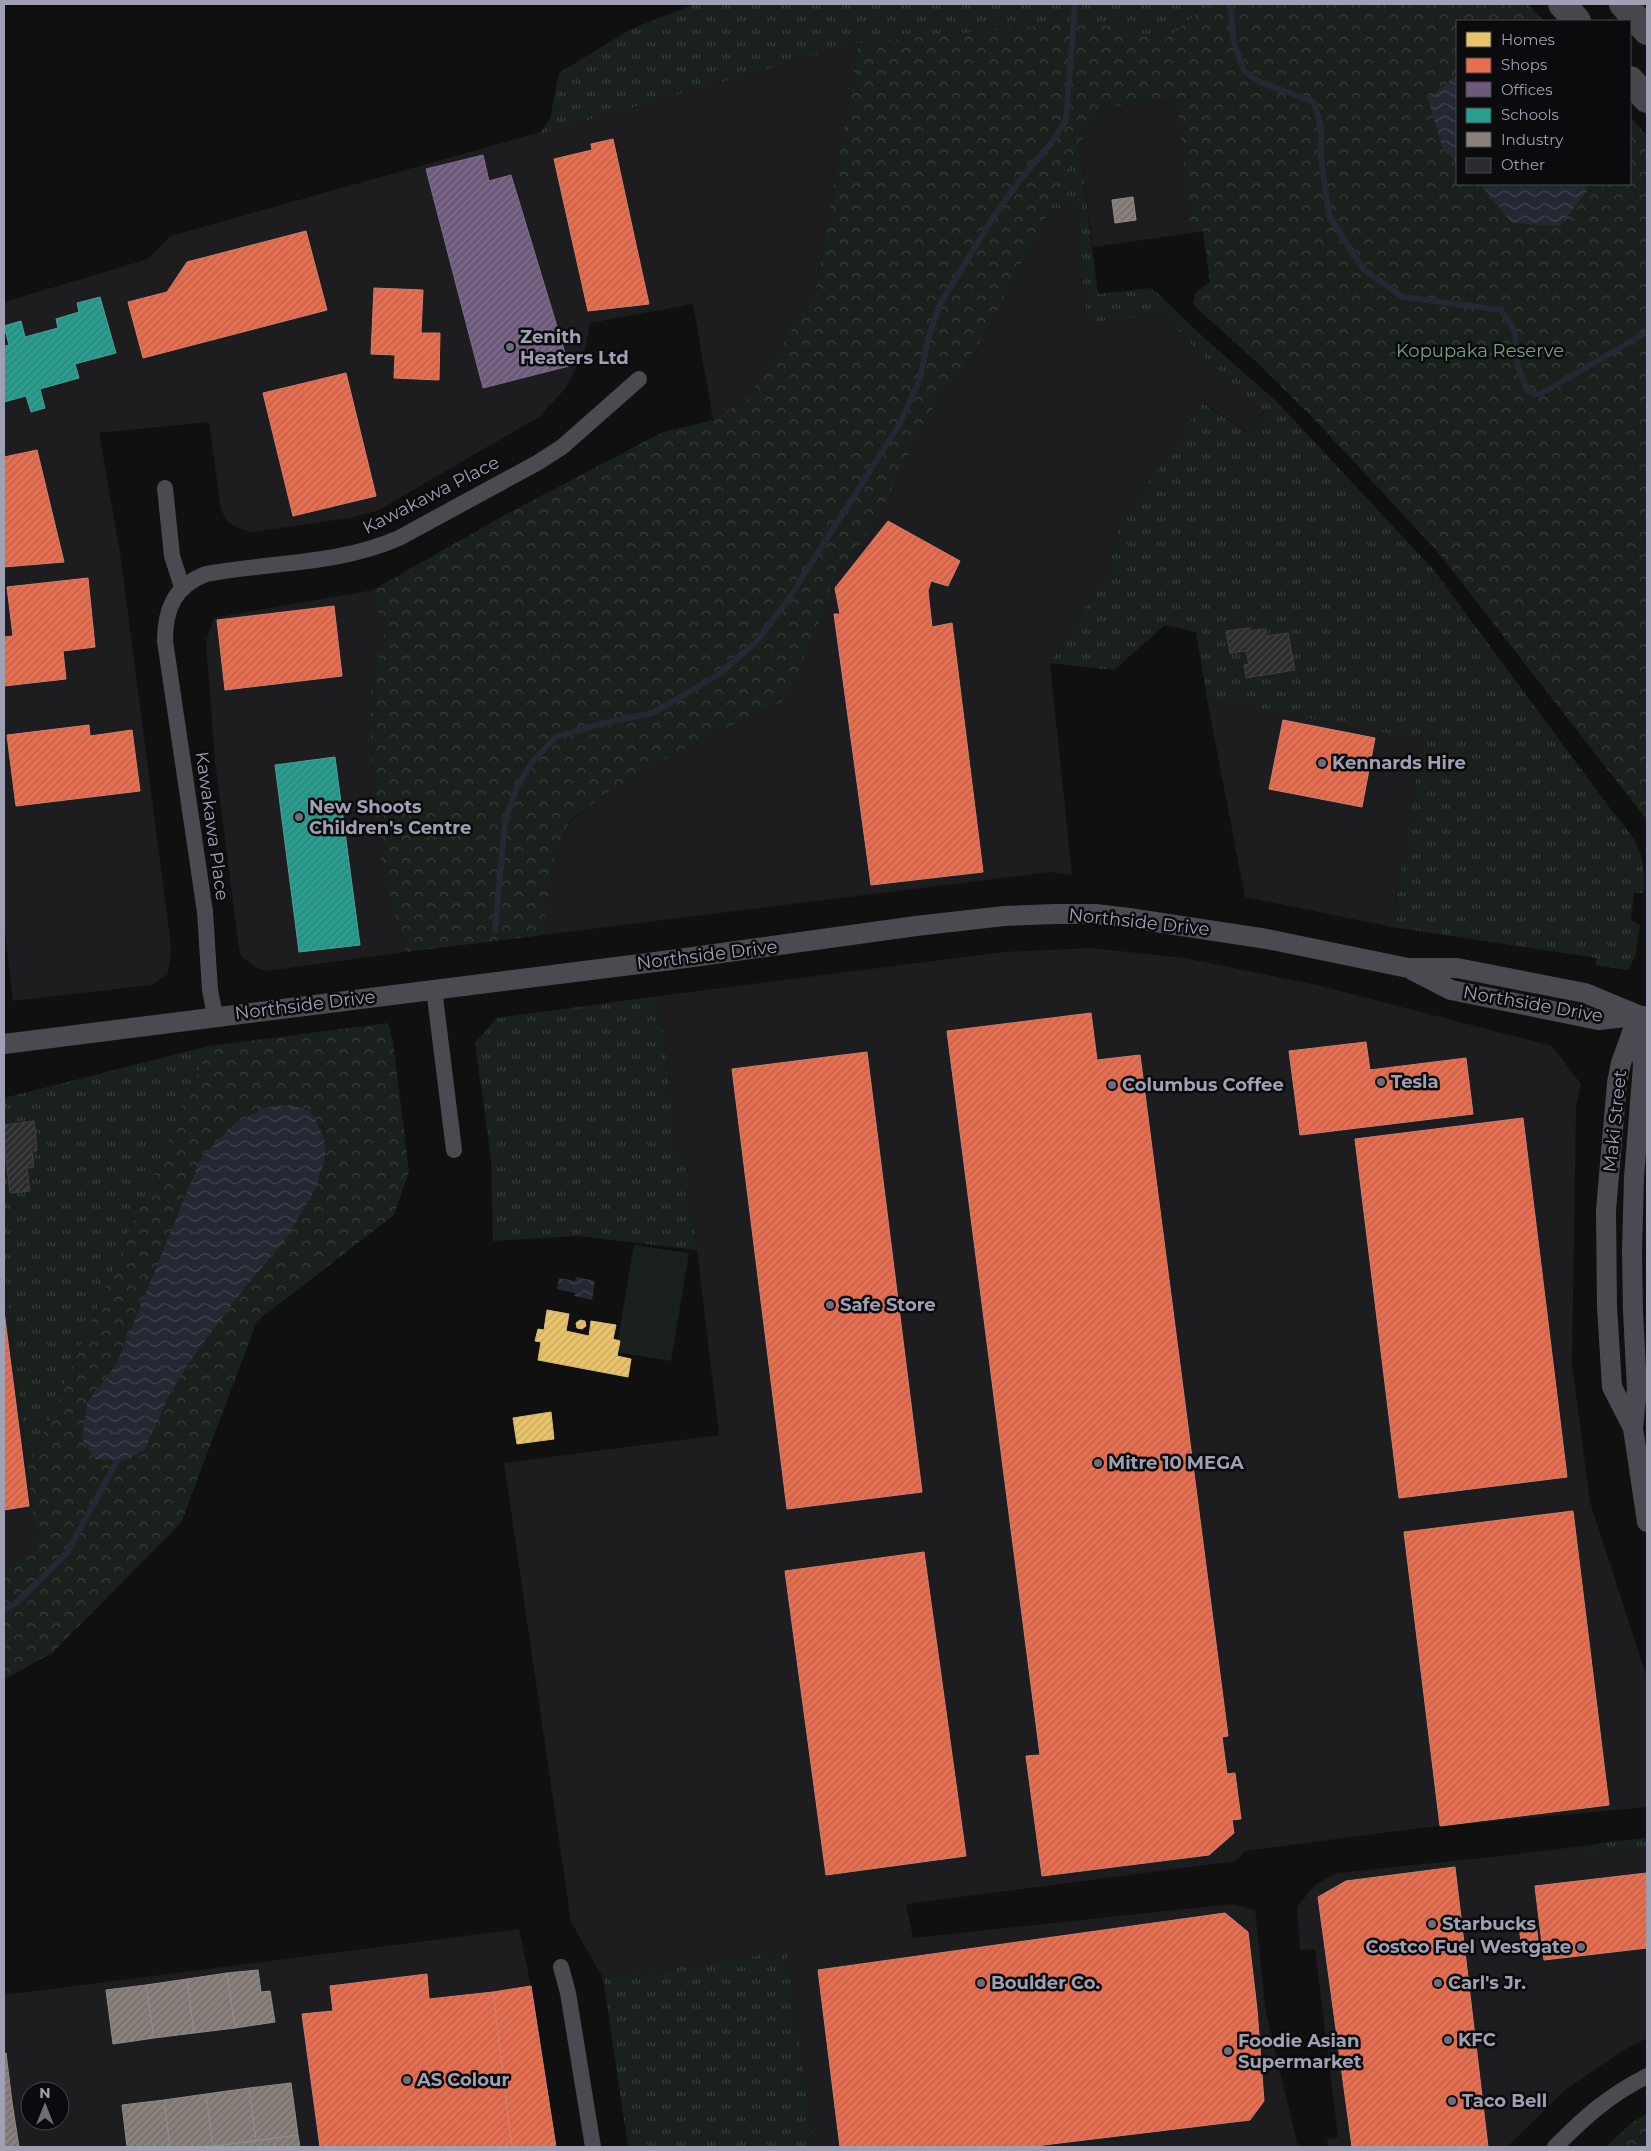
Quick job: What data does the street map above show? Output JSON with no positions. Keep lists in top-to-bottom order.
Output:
{
  "streets": {
    "street": ["Kawakawa Place", "Northside Drive", "Maki Street"]
  },
  "crossings": [
    ["Kawakawa Place", "Northside Drive"],
    ["Northside Drive", "Maki Street"]
  ],
  "parks": ["Kopupaka Reserve"],
  "places": [
    "Zenith Heaters Ltd",
    "Kennards Hire",
    "New Shoots Children's Centre",
    "Tesla",
    "Columbus Coffee",
    "Safe Store",
    "Mitre 10 MEGA",
    "Starbucks",
    "Costco Fuel Westgate",
    "Boulder Co.",
    "Carl's Jr.",
    "KFC",
    "Foodie Asian Supermarket",
    "AS Colour",
    "Taco Bell"
  ],
  "legend": [
    "Homes",
    "Shops",
    "Offices",
    "Schools",
    "Industry",
    "Other"
  ],
  "north": "top"
}
